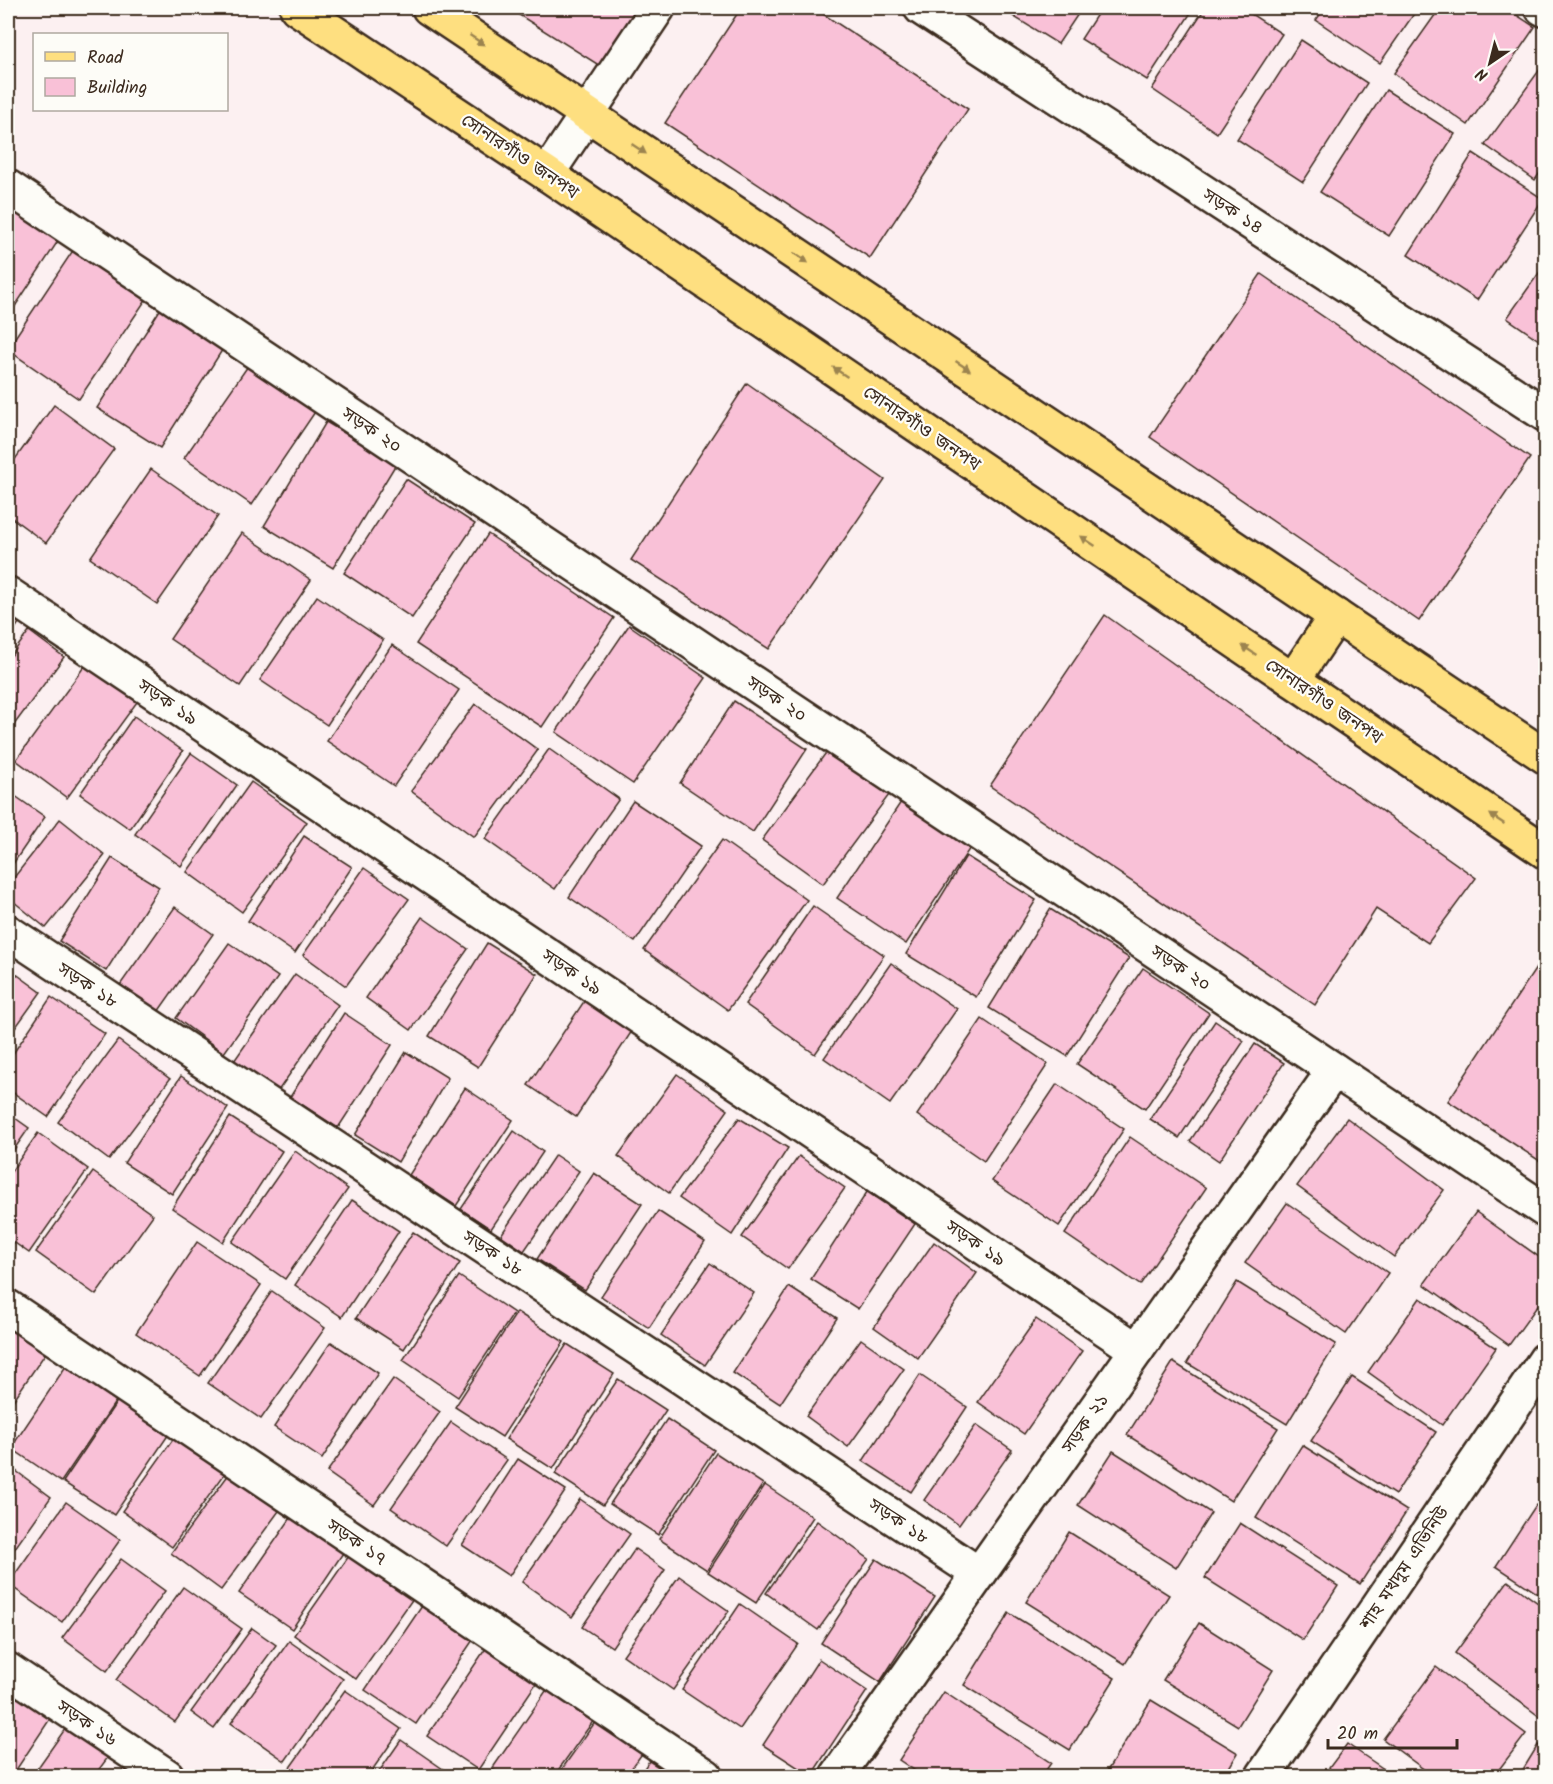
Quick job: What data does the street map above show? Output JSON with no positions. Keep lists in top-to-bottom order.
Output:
{
  "streets": {
    "main road": ["সোনারগাঁও জনপথ"],
    "street": [
      "সড়ক ১৪",
      "সড়ক ২০",
      "সড়ক ১৯",
      "সড়ক ১৮",
      "সড়ক ২১",
      "সড়ক ১৭",
      "শাহ মখদুম এভিনিউ",
      "সড়ক ১৬"
    ]
  },
  "crossings": [
    ["সড়ক ২০", "সড়ক ২১"],
    ["সড়ক ১৯", "সড়ক ২১"],
    ["সড়ক ১৮", "সড়ক ২১"]
  ],
  "legend": ["Road", "Building"],
  "scale_bar": "20 m",
  "north": "bottom left"
}
